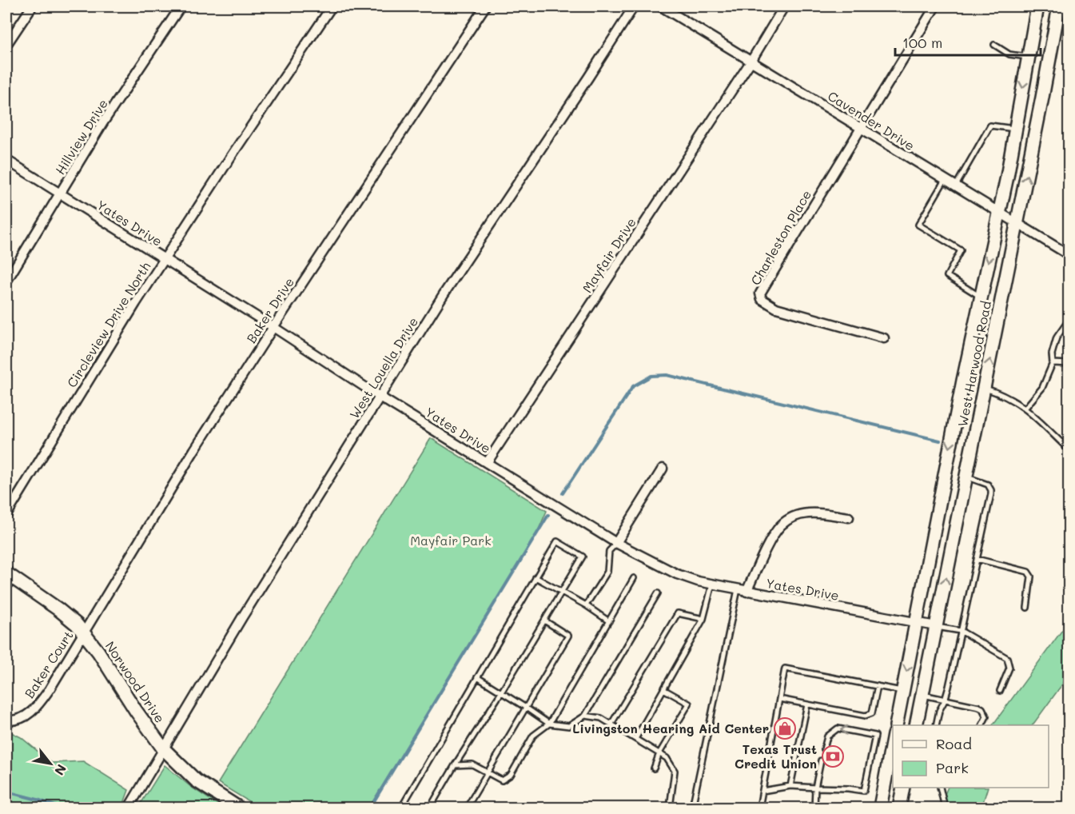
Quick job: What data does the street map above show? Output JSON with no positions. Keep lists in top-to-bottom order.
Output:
{
  "streets": {
    "main road": ["West Harwood Road", "Norwood Drive"],
    "street": [
      "Cavender Drive",
      "Hillview Drive",
      "Yates Drive",
      "Charleston Place",
      "Mayfair Drive",
      "Baker Drive",
      "Circleview Drive North",
      "West Louella Drive",
      "Baker Court"
    ]
  },
  "crossings": [
    ["Cavender Drive", "Charleston Place"],
    ["Cavender Drive", "Mayfair Drive"],
    ["Cavender Drive", "West Harwood Road"],
    ["Hillview Drive", "Yates Drive"],
    ["Yates Drive", "Mayfair Drive"],
    ["Yates Drive", "Baker Drive"],
    ["Yates Drive", "Circleview Drive North"],
    ["Yates Drive", "West Harwood Road"],
    ["Yates Drive", "West Louella Drive"],
    ["Baker Drive", "Baker Court"],
    ["Baker Drive", "Norwood Drive"],
    ["West Louella Drive", "Norwood Drive"],
    ["Baker Court", "Norwood Drive"]
  ],
  "parks": ["Mayfair Park"],
  "places": {
    "shop": ["Livingston Hearing Aid Center"],
    "bank": ["Texas Trust Credit Union"]
  },
  "legend": ["Road", "Park"],
  "scale_bar": "100 m",
  "north": "bottom right"
}
